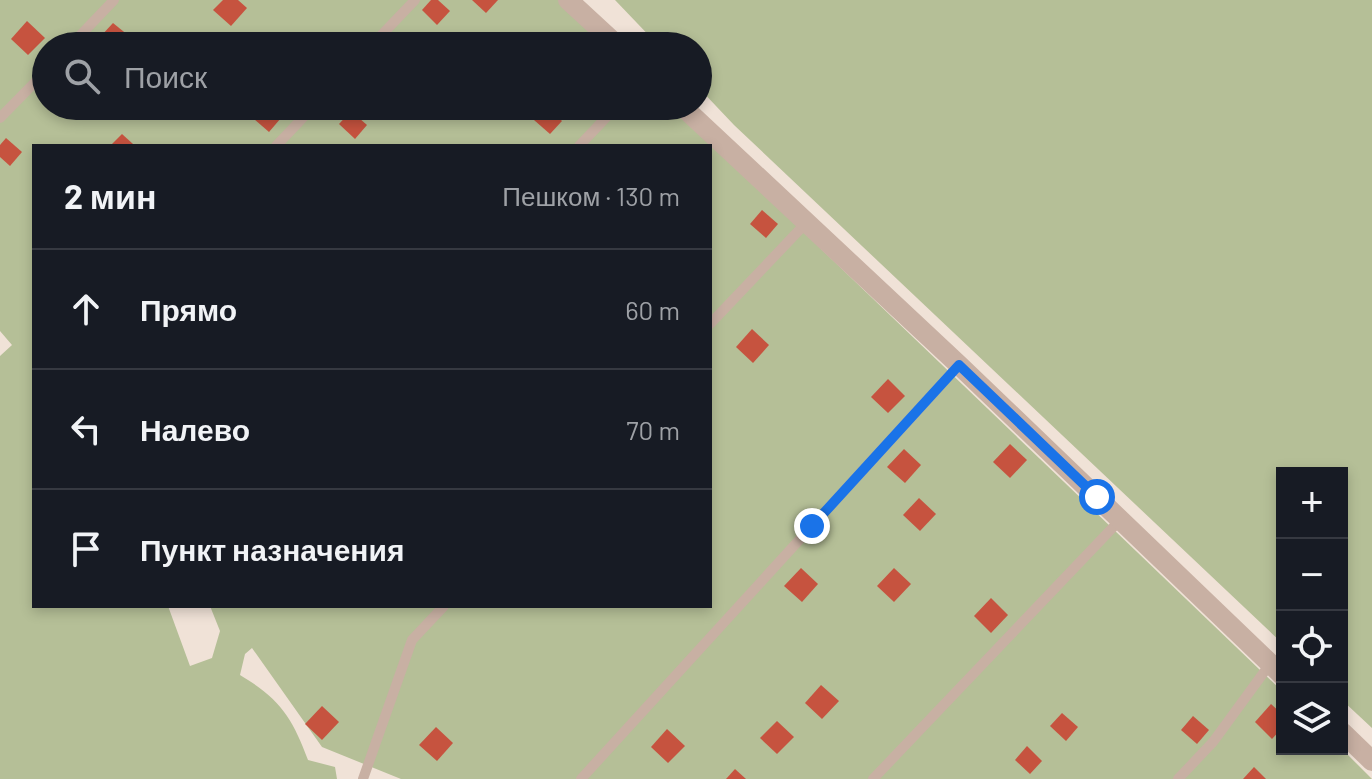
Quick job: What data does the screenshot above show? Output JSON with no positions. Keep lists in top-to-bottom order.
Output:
{
  "page": {
    "search": "Поиск",
    "heading": ["2 мин", "Пешком · 130 m"],
    "list": [
      ["Прямо", "60 m"],
      ["Налево", "70 m"],
      "Пункт назначения"
    ],
    "map_buttons": ["+", "−"]
  }
}
